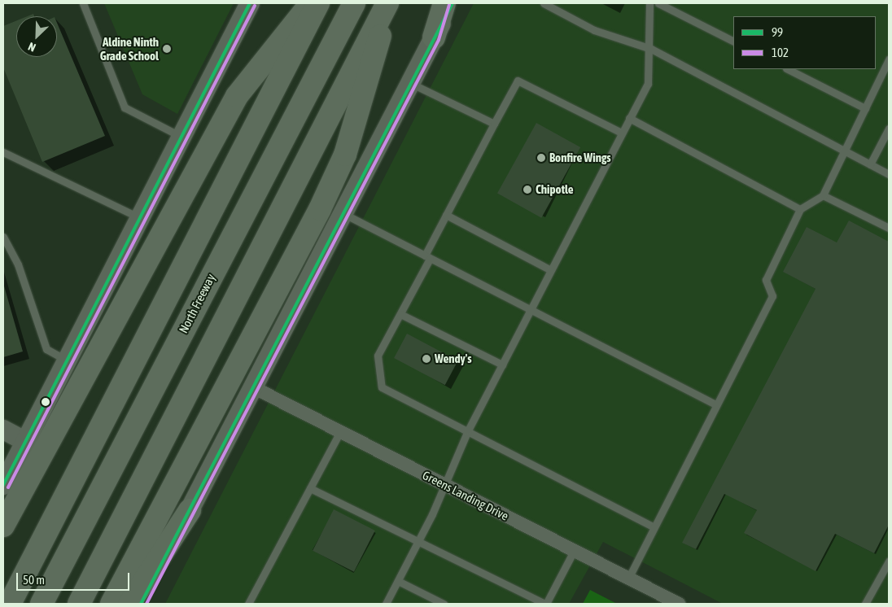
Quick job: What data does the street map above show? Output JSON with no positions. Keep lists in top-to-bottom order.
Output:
{
  "streets": {
    "highway": ["North Freeway"],
    "street": ["Greens Landing Drive"]
  },
  "places": [
    "Aldine Ninth Grade School",
    "Bonfire Wings",
    "Chipotle",
    "Wendy's"
  ],
  "lines": ["transit line 99", "transit line 102"],
  "legend": ["99", "102"],
  "scale_bar": "50 m",
  "north": "bottom left"
}
